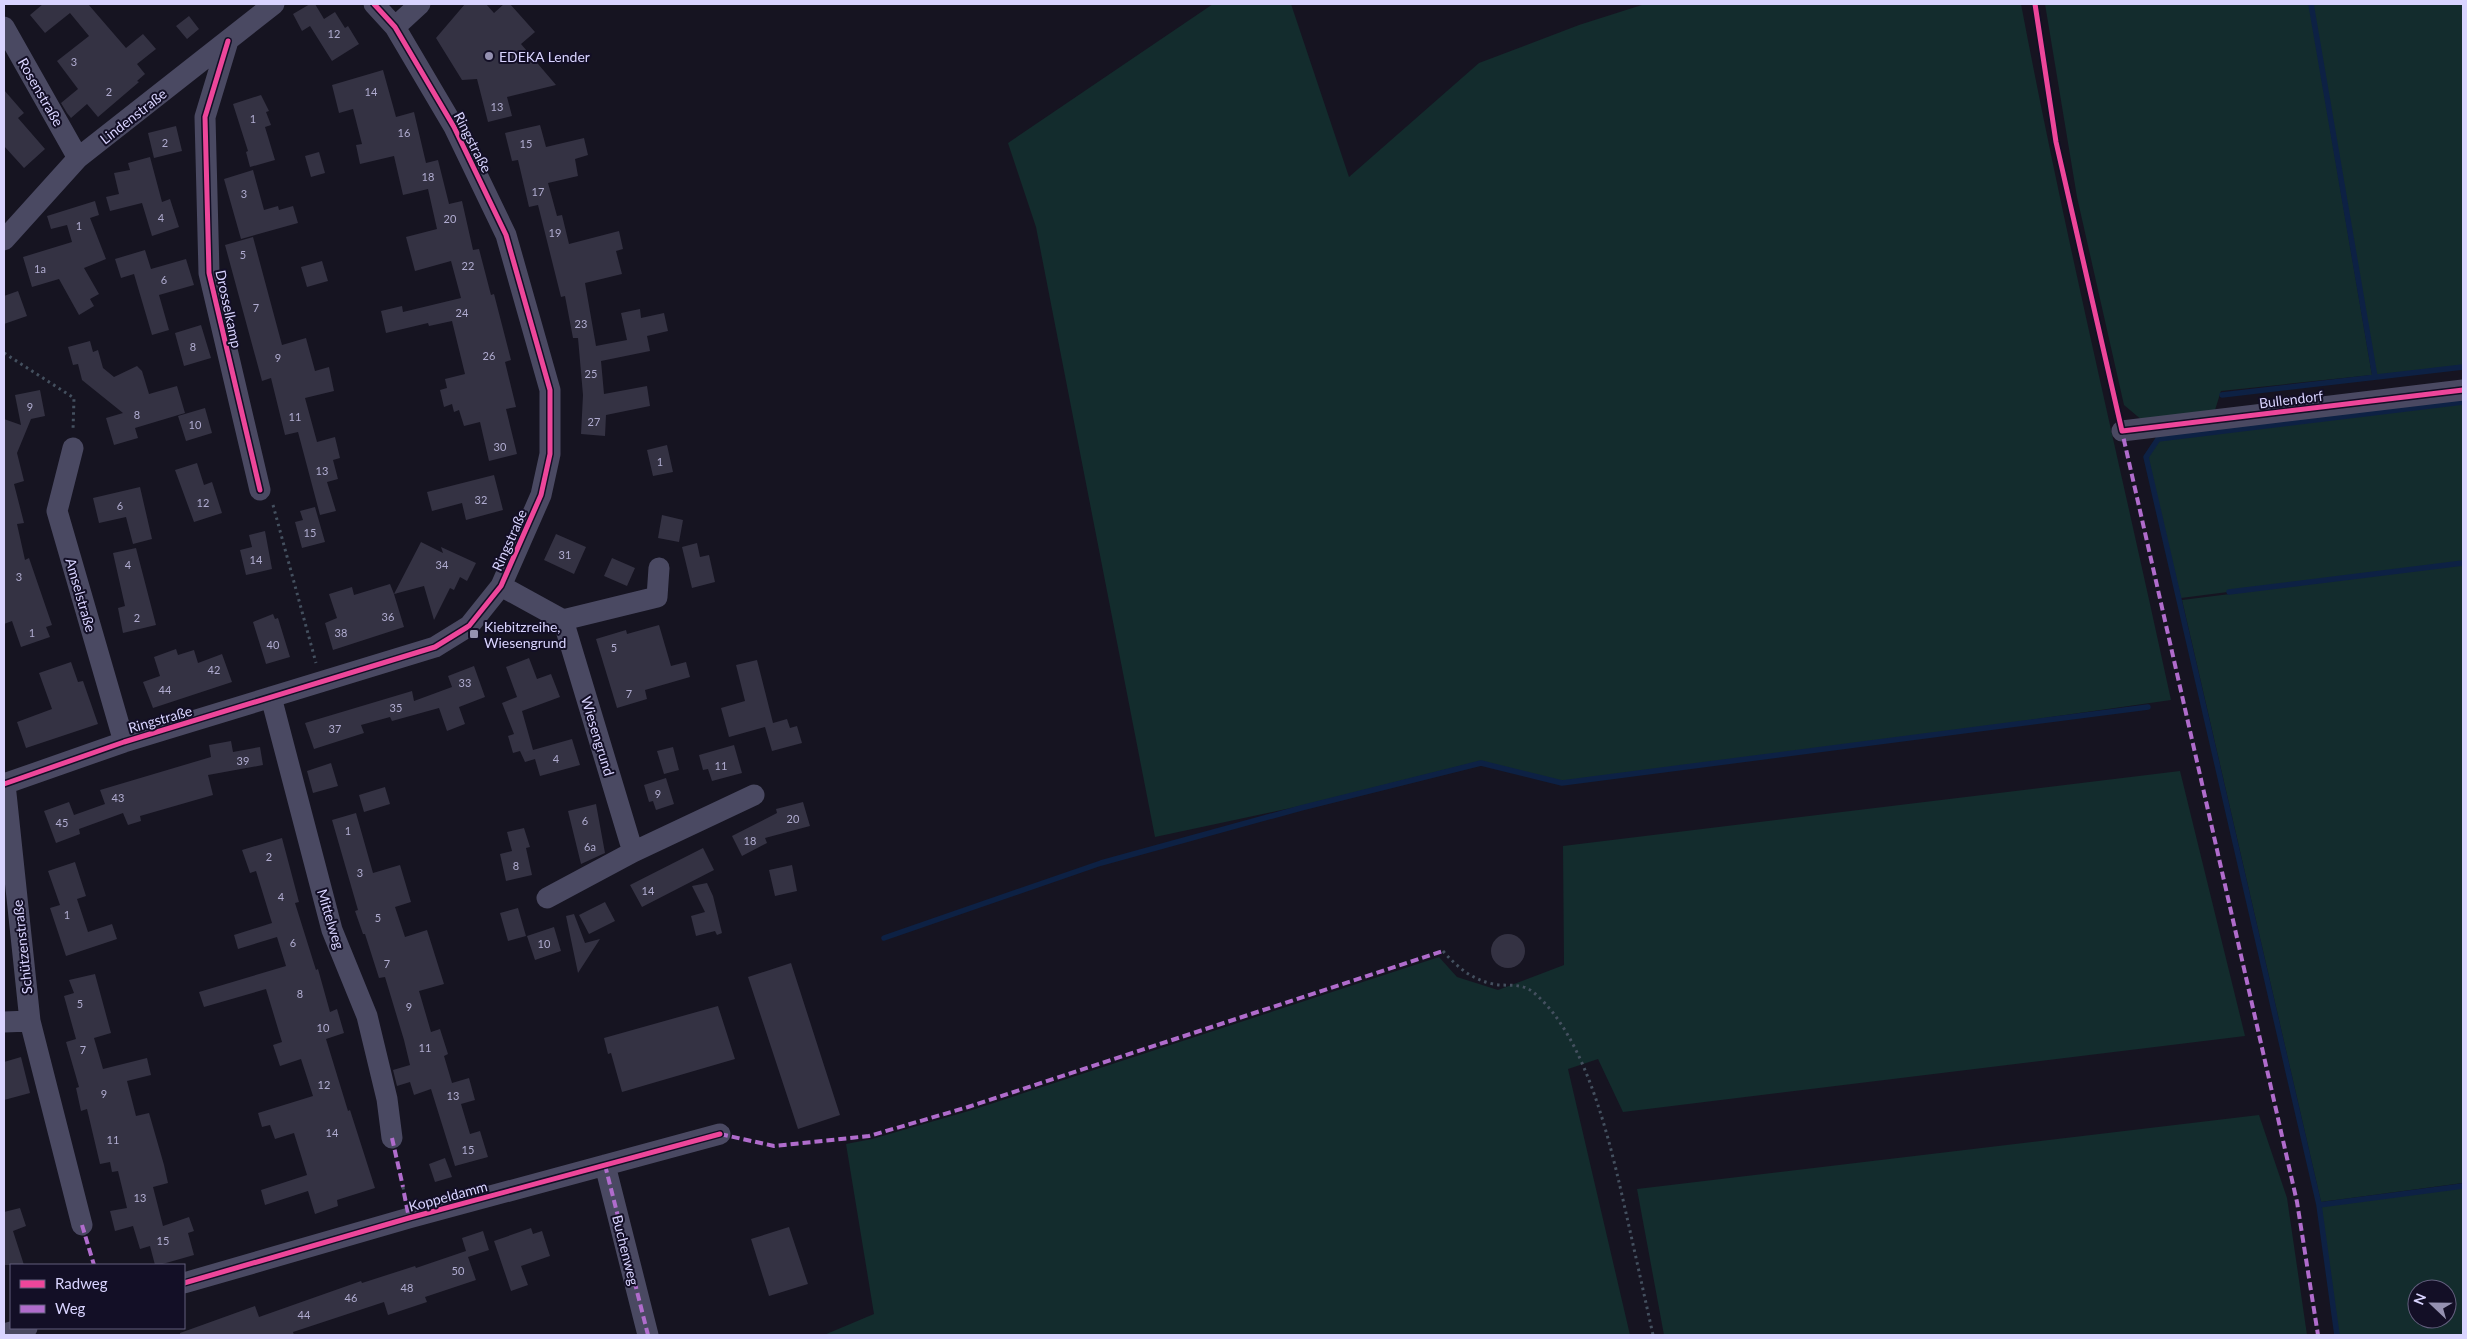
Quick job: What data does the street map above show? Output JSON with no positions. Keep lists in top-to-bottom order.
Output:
{
  "streets": {
    "street": [
      "Rosenstraße",
      "Lindenstraße",
      "Ringstraße",
      "Drosselkamp",
      "Bullendorf",
      "Amselstraße",
      "Wiesengrund",
      "Mittelweg",
      "Schützenstraße",
      "Koppeldamm",
      "Buchenweg"
    ]
  },
  "crossings": [
    ["Rosenstraße", "Lindenstraße"],
    ["Lindenstraße", "Drosselkamp"],
    ["Ringstraße", "Amselstraße"],
    ["Ringstraße", "Mittelweg"],
    ["Ringstraße", "Schützenstraße"],
    ["Koppeldamm", "Buchenweg"]
  ],
  "places": {
    "other": ["EDEKA Lender"],
    "transit": ["Kiebitzreihe, Wiesengrund"]
  },
  "house_numbers": [
    "12",
    "3",
    "2",
    "14",
    "13",
    "1",
    "16",
    "2",
    "15",
    "18",
    "17",
    "3",
    "4",
    "20",
    "1",
    "19",
    "5",
    "22",
    "1a",
    "6",
    "7",
    "24",
    "23",
    "8",
    "26",
    "9",
    "25",
    "9",
    "8",
    "11",
    "27",
    "10",
    "30",
    "1",
    "13",
    "32",
    "12",
    "6",
    "15",
    "31",
    "14",
    "4",
    "34",
    "3",
    "36",
    "2",
    "1",
    "38",
    "40",
    "5",
    "42",
    "33",
    "44",
    "7",
    "35",
    "37",
    "4",
    "39",
    "11",
    "9",
    "43",
    "20",
    "6",
    "45",
    "1",
    "18",
    "6a",
    "2",
    "8",
    "3",
    "14",
    "4",
    "1",
    "5",
    "6",
    "10",
    "7",
    "8",
    "5",
    "9",
    "10",
    "11",
    "7",
    "12",
    "9",
    "13",
    "14",
    "11",
    "15",
    "13",
    "15",
    "50",
    "48",
    "46",
    "44"
  ],
  "legend": ["Radweg", "Weg"],
  "north": "left"
}
